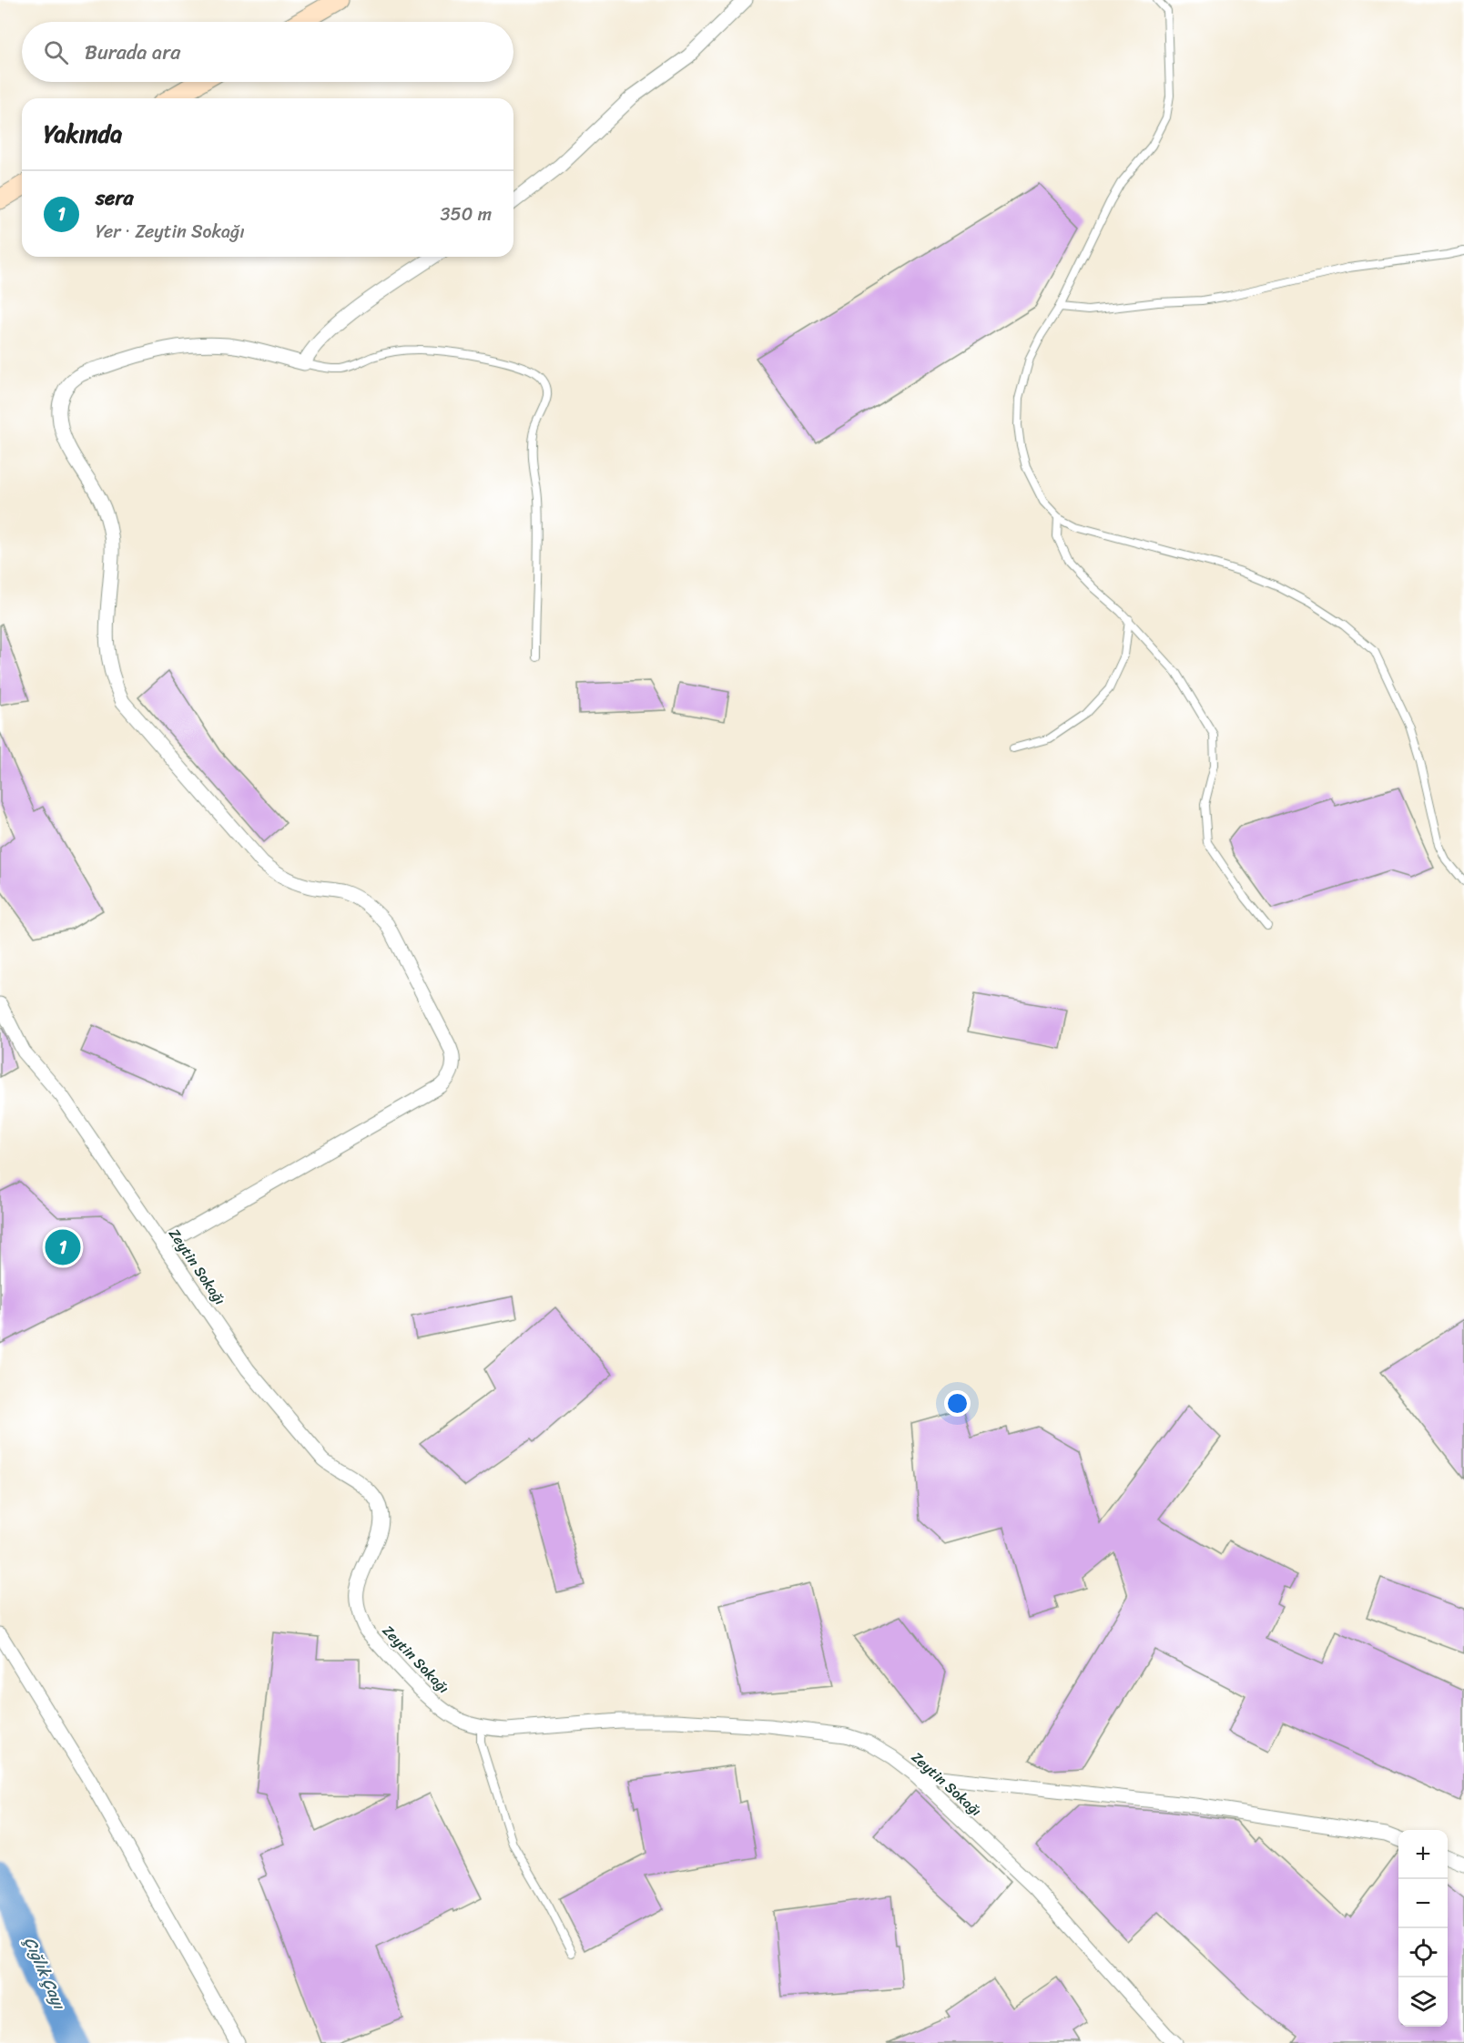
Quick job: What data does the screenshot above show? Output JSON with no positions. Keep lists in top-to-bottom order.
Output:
{
  "streets": {
    "street": ["Zeytin Sokağı"]
  },
  "water": ["Çığlık Çayı"],
  "page": {
    "search": "Burada ara",
    "heading": "Yakında",
    "list": [
      {
        "mark": "1",
        "name": "sera",
        "note": "Yer · Zeytin Sokağı",
        "value": "350 m"
      }
    ],
    "pins": "1",
    "map_buttons": ["+", "−"]
  }
}
